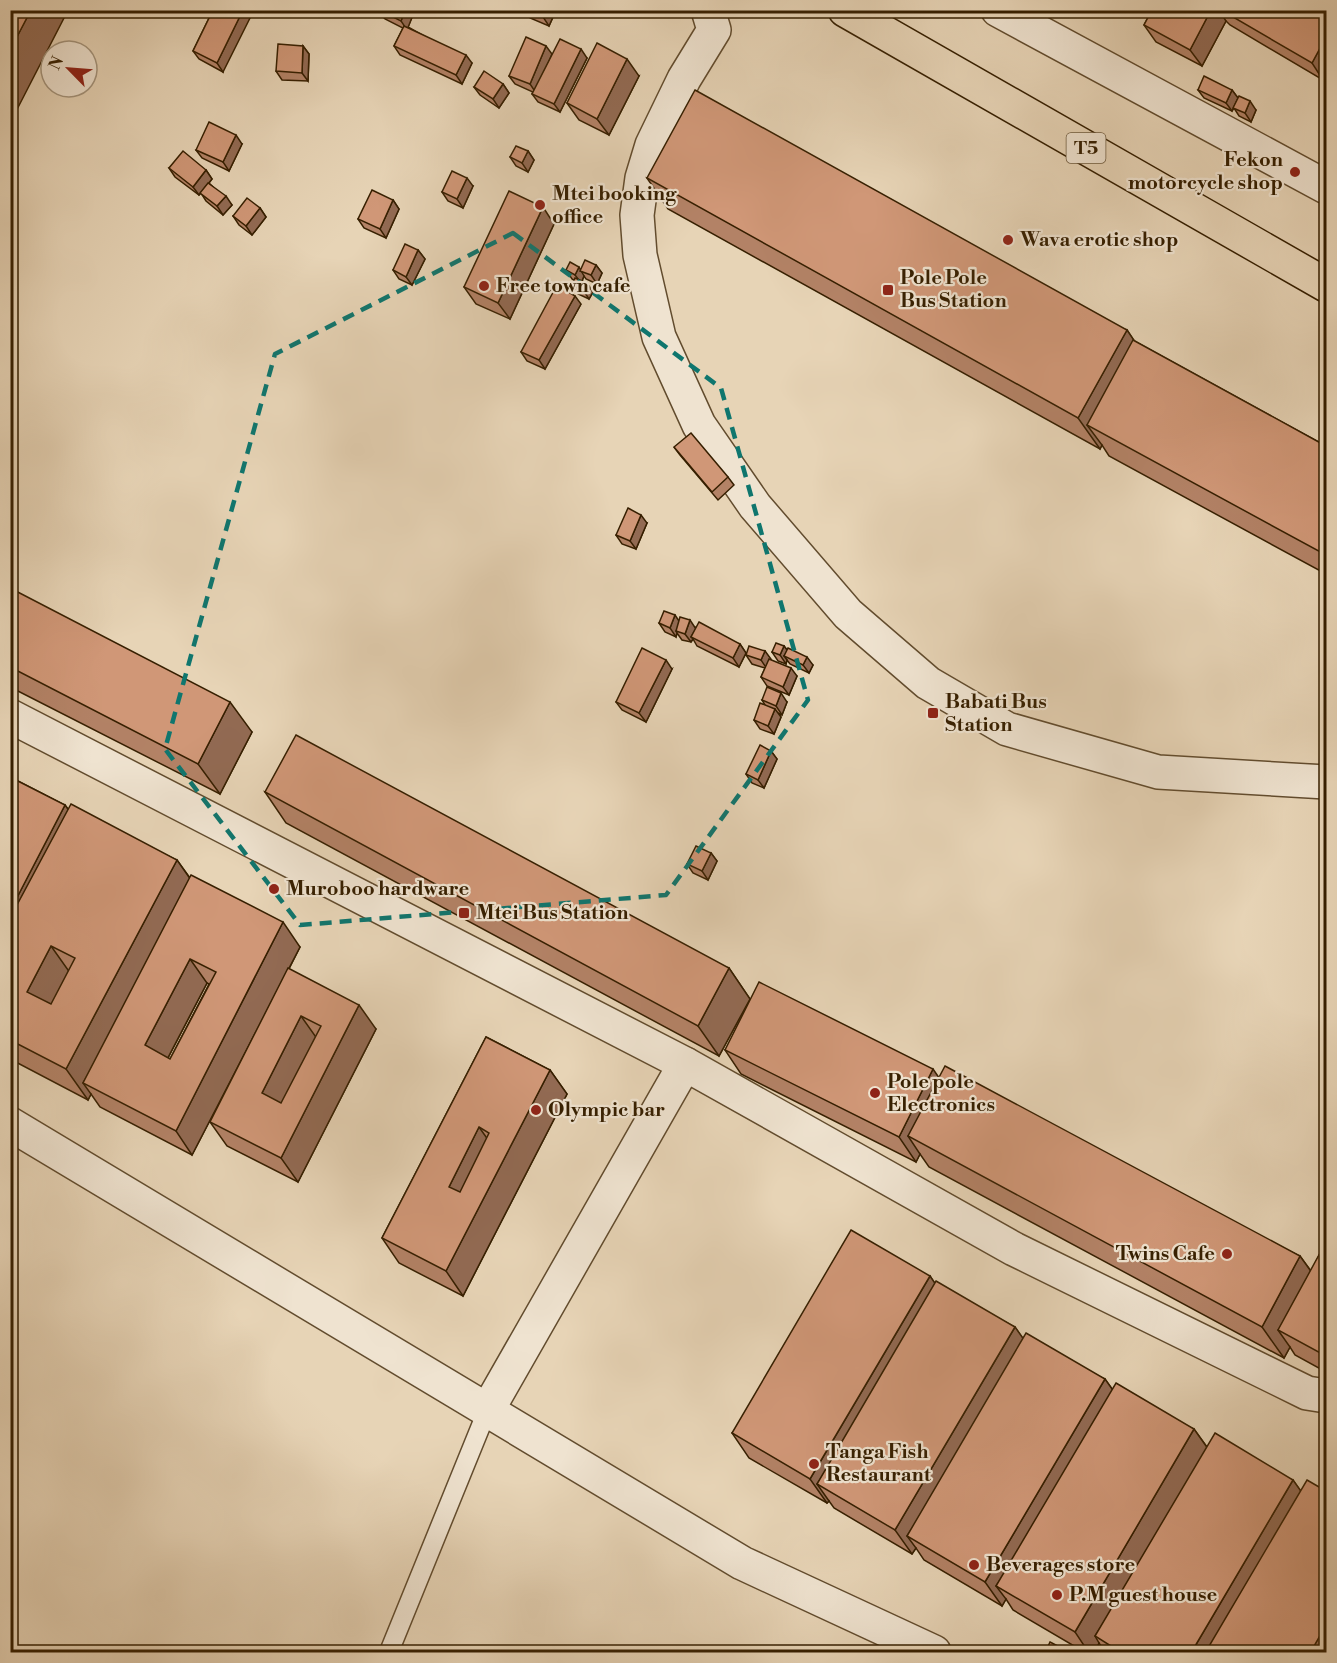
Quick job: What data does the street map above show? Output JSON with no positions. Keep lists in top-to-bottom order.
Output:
{
  "streets": {
    "highway": ["T5"]
  },
  "places": {
    "other": [
      "Fekon motorcycle shop",
      "Mtei booking office",
      "Wava erotic shop",
      "Free town cafe",
      "Muroboo hardware",
      "Pole pole Electronics",
      "Olympic bar",
      "Twins Cafe",
      "Tanga Fish Restaurant",
      "Beverages store",
      "P.M guest house"
    ],
    "transit": ["Pole Pole Bus Station", "Babati Bus Station", "Mtei Bus Station"]
  },
  "north": "top left"
}
